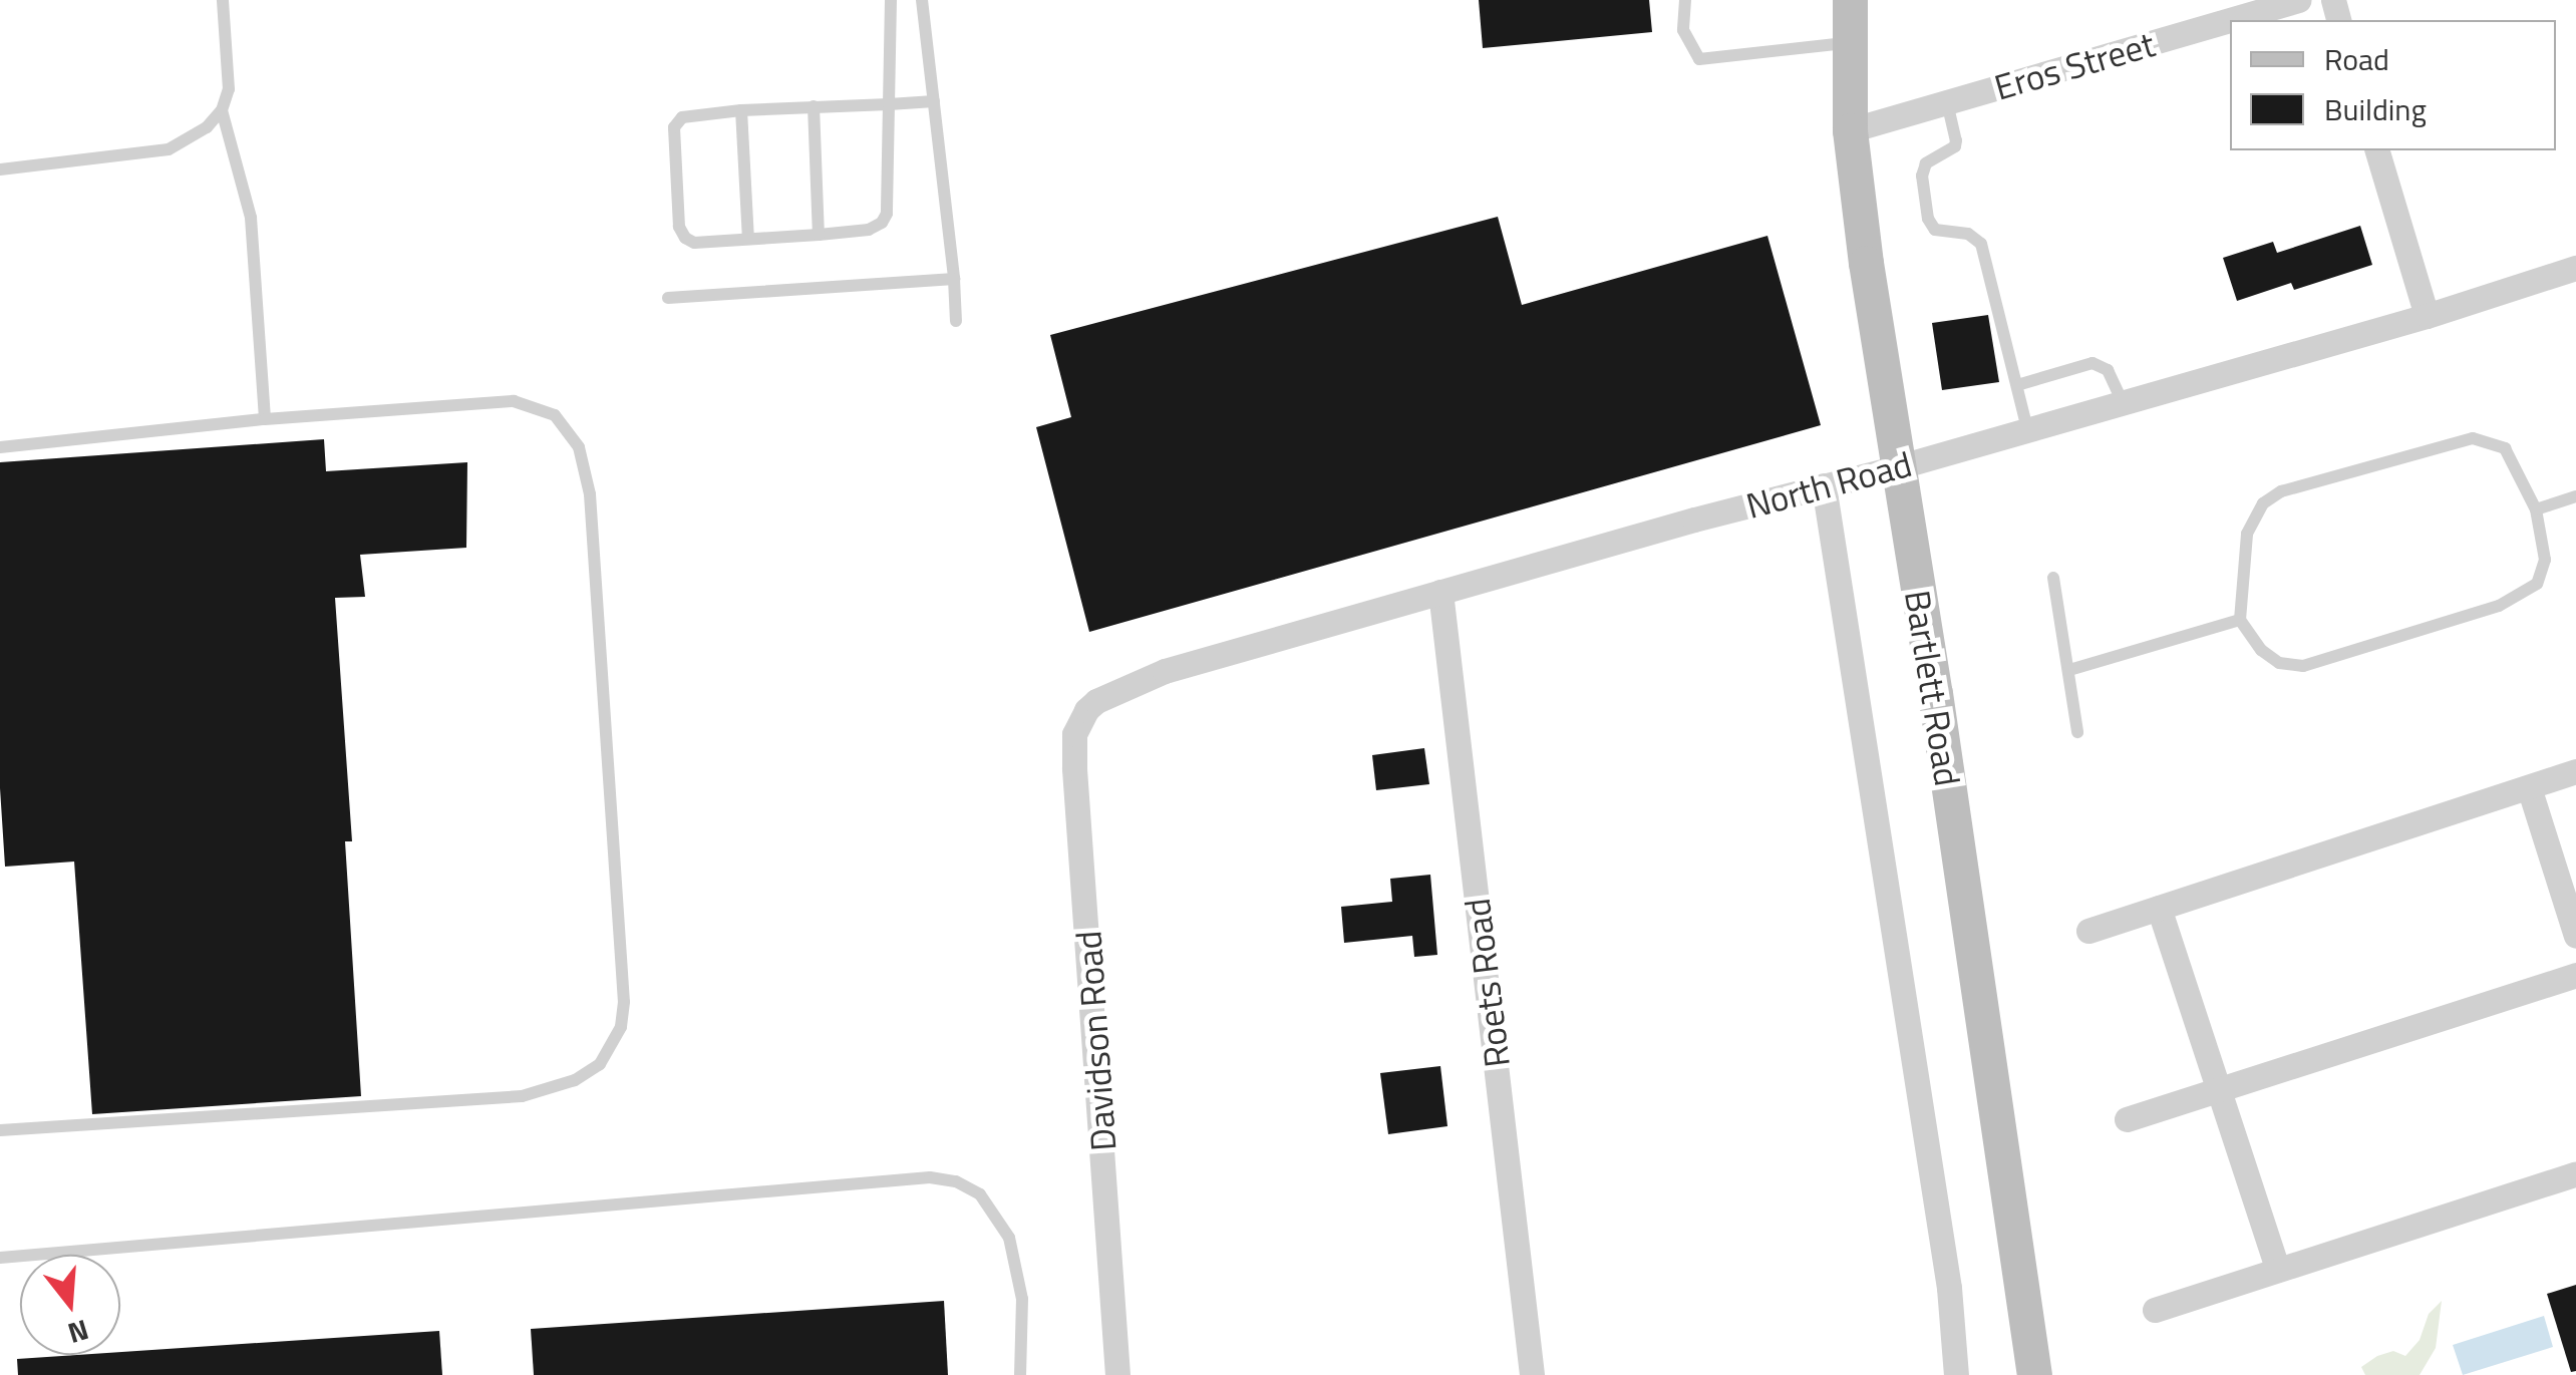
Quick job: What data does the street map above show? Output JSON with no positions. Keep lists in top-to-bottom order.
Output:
{
  "streets": {
    "street": [
      "Eros Street",
      "North Road",
      "Bartlett Road",
      "Roets Road",
      "Davidson Road"
    ]
  },
  "crossings": [
    ["Eros Street", "Bartlett Road"],
    ["North Road", "Bartlett Road"],
    ["North Road", "Roets Road"],
    ["North Road", "Davidson Road"]
  ],
  "legend": ["Road", "Building"],
  "north": "bottom"
}
